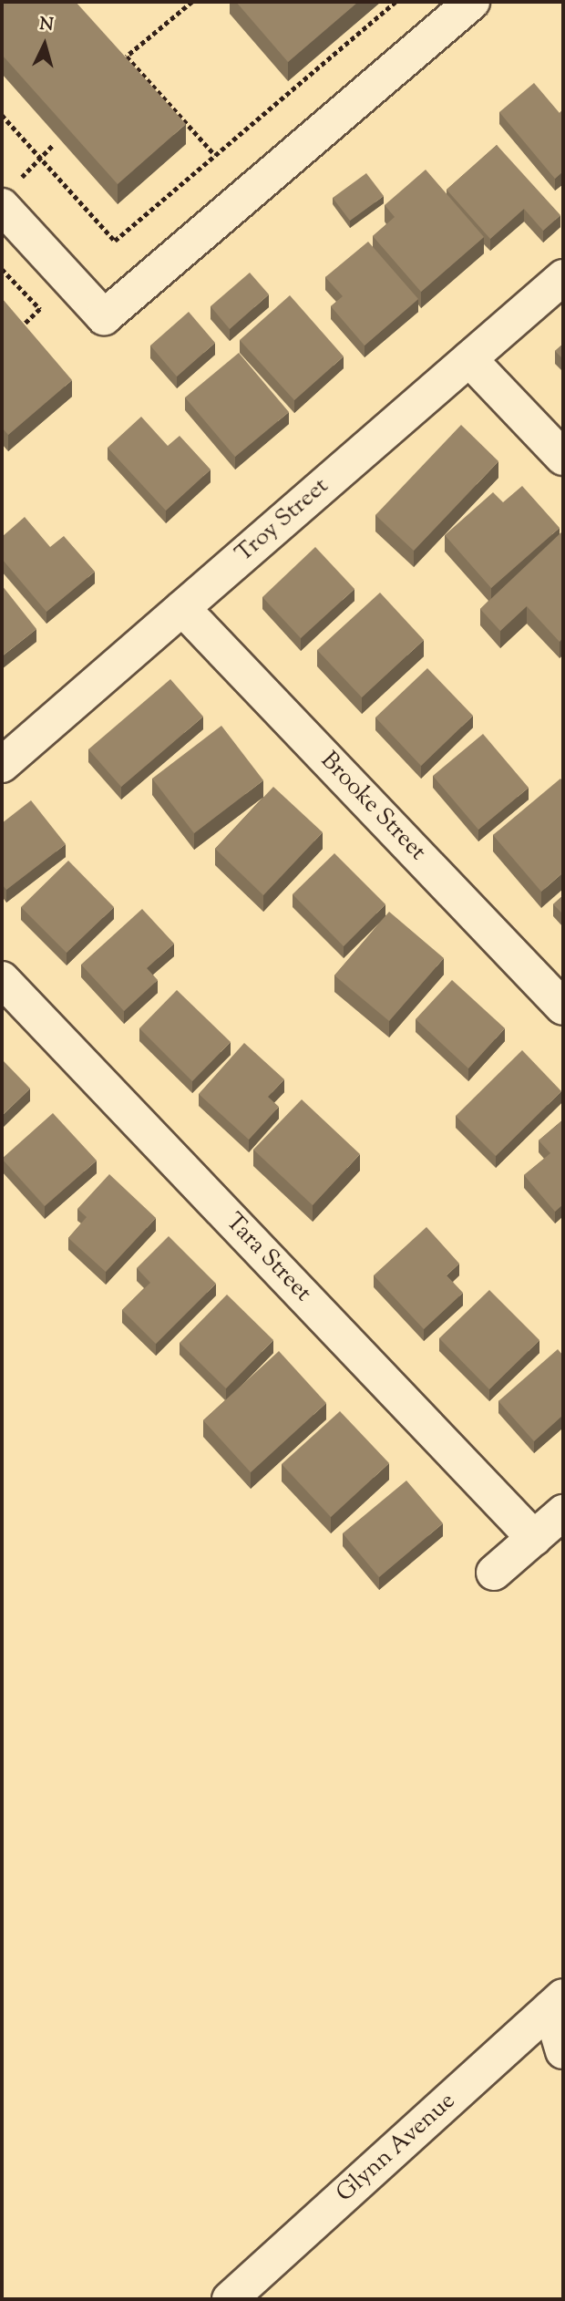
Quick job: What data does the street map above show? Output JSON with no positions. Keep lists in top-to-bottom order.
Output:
{
  "streets": {
    "street": [
      "Troy Street",
      "Brooke Street",
      "Tara Street",
      "Glynn Avenue"
    ]
  },
  "crossings": [
    ["Troy Street", "Brooke Street"]
  ],
  "north": "top"
}
